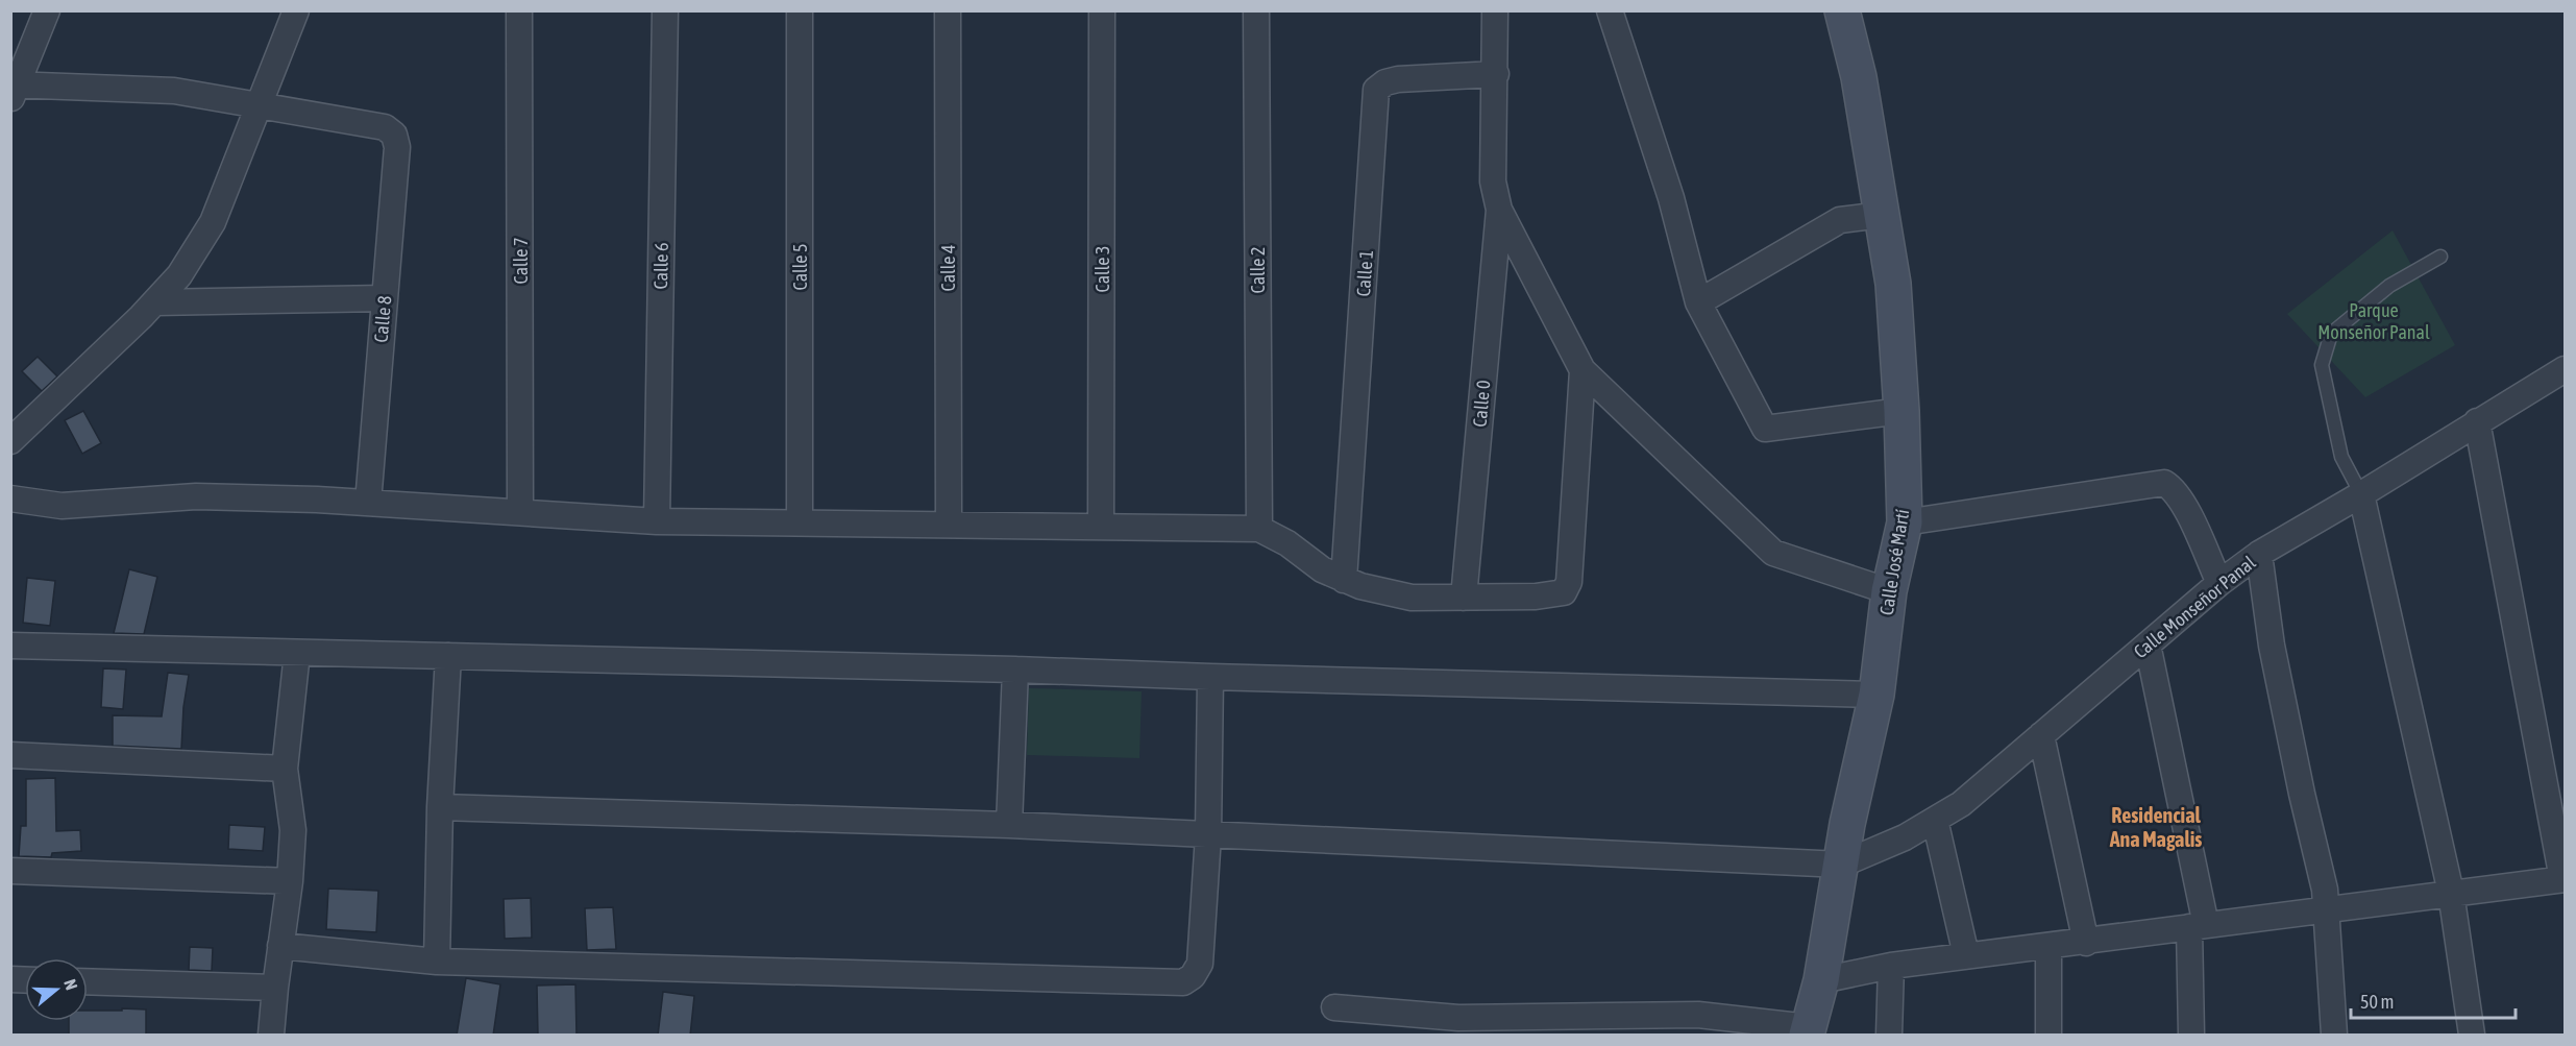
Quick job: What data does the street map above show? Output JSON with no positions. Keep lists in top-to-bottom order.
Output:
{
  "streets": {
    "main road": ["Calle José Martí"],
    "street": [
      "Calle 7",
      "Calle 6",
      "Calle 5",
      "Calle 4",
      "Calle 3",
      "Calle 2",
      "Calle 1",
      "Calle 8",
      "Calle 0",
      "Calle Monseñor Panal"
    ]
  },
  "crossings": [
    ["Calle José Martí", "Calle Monseñor Panal"]
  ],
  "districts": ["Residencial Ana Magalis"],
  "parks": ["Parque Monseñor Panal"],
  "scale_bar": "50 m",
  "north": "right"
}
